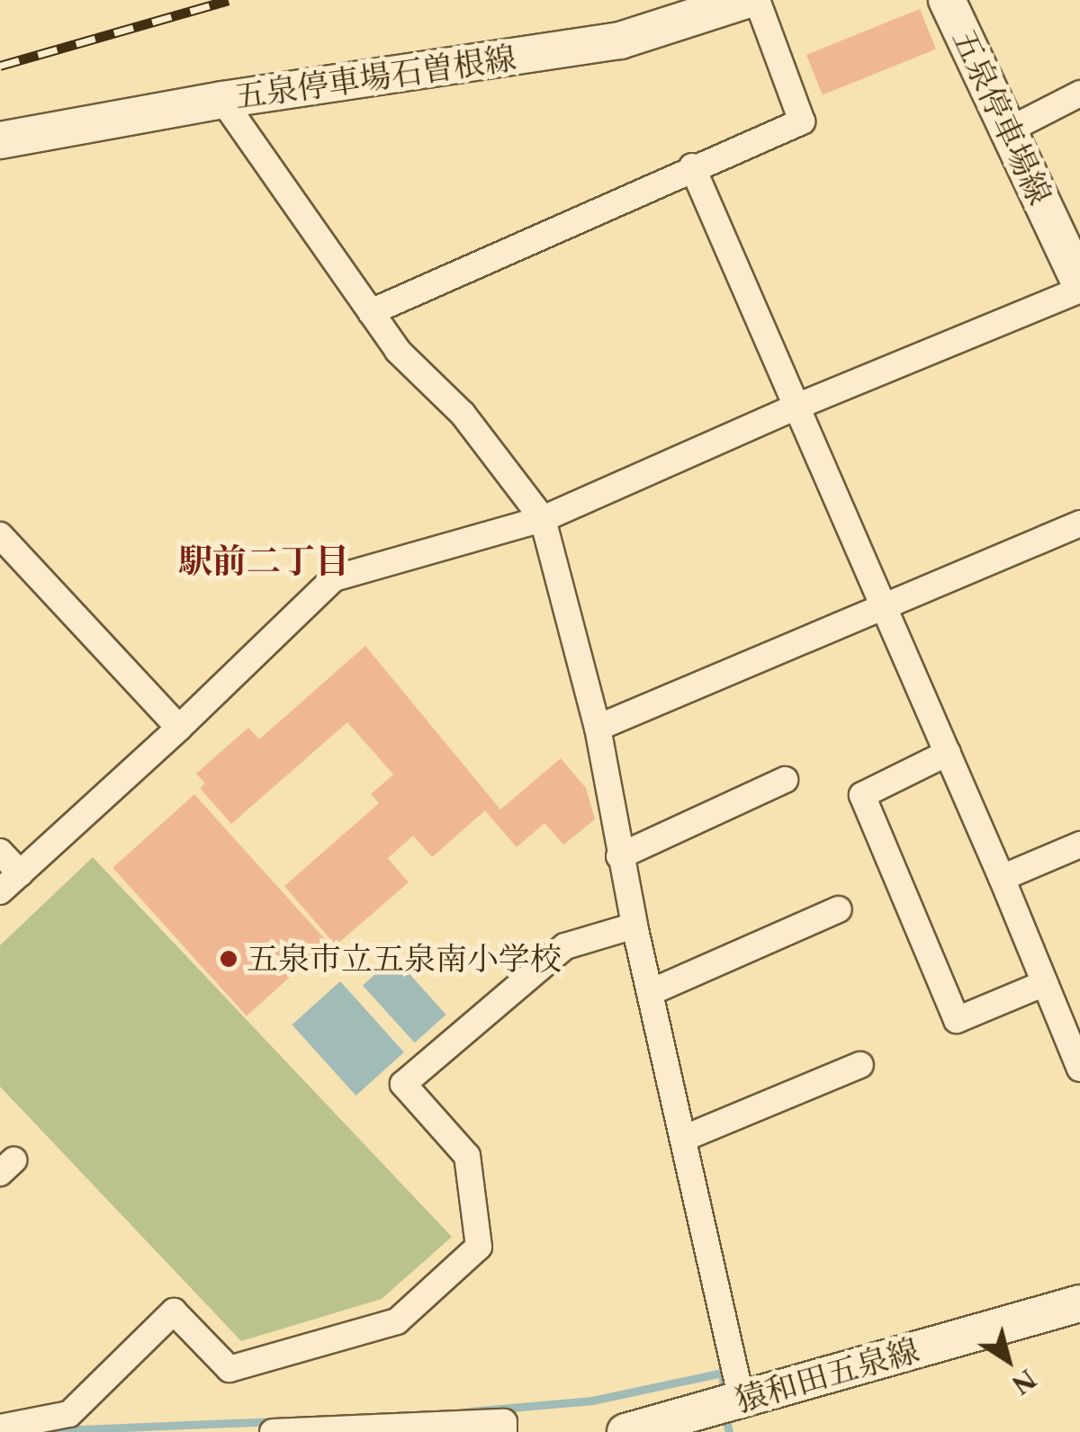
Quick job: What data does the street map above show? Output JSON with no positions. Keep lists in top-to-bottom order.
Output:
{
  "streets": {
    "main road": ["五泉停車場石曽根線", "五泉停車場線", "猿和田五泉線"]
  },
  "districts": ["駅前二丁目"],
  "places": ["五泉市立五泉南小学校"],
  "north": "bottom right"
}
